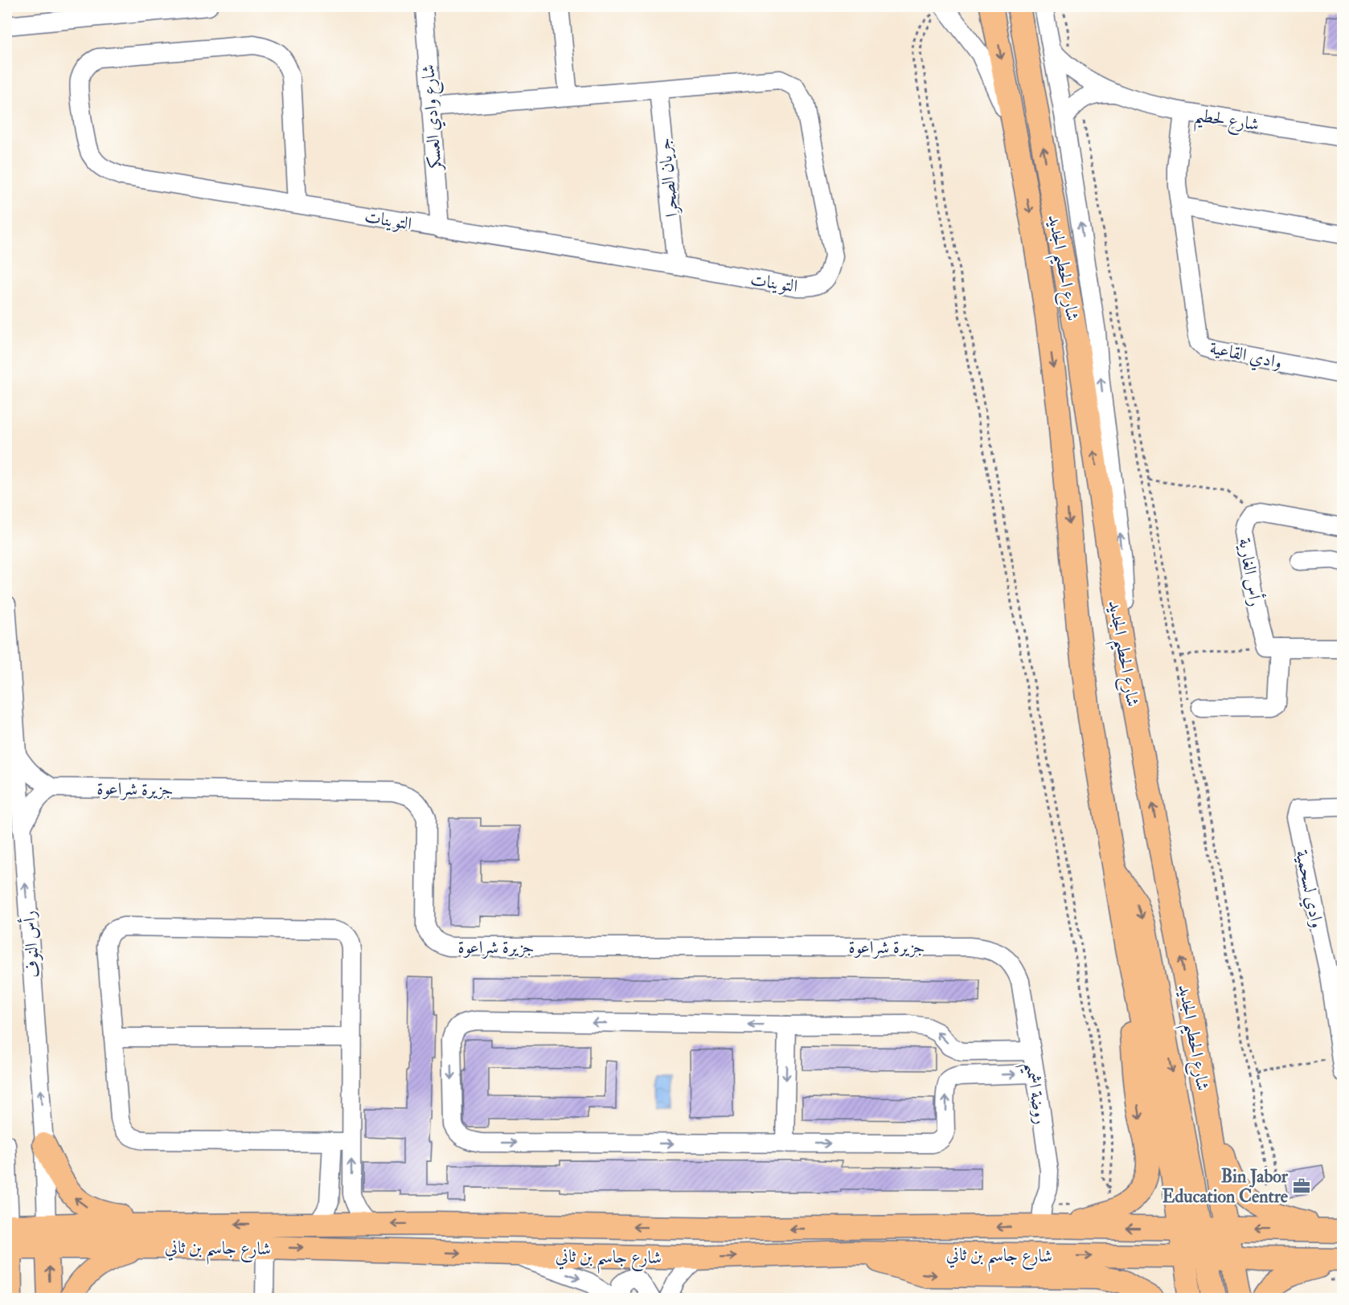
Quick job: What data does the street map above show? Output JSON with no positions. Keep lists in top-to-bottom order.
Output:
{
  "streets": {
    "main road": ["شارع الحطيم الجديد", "شارع جاسم بن ثاني"],
    "street": [
      "شارع وادي العسكر",
      "شارع لحطيم",
      "جريان الصحرا",
      "التوينات",
      "وادي القاعية",
      "رأس الغارية",
      "جزيرة شراعوة",
      "وادي لسحمية",
      "رأس النوف",
      "روضة اشميم"
    ]
  },
  "crossings": [
    ["شارع وادي العسكر", "التوينات"],
    ["شارع لحطيم", "وادي القاعية"],
    ["جريان الصحرا", "التوينات"],
    ["شارع الحطيم الجديد", "شارع جاسم بن ثاني"],
    ["جزيرة شراعوة", "روضة اشميم"],
    ["رأس النوف", "شارع جاسم بن ثاني"],
    ["روضة اشميم", "شارع جاسم بن ثاني"]
  ],
  "one_way": ["رأس النوف"],
  "places": {
    "office": ["Bin Jabor Education Centre"]
  }
}
